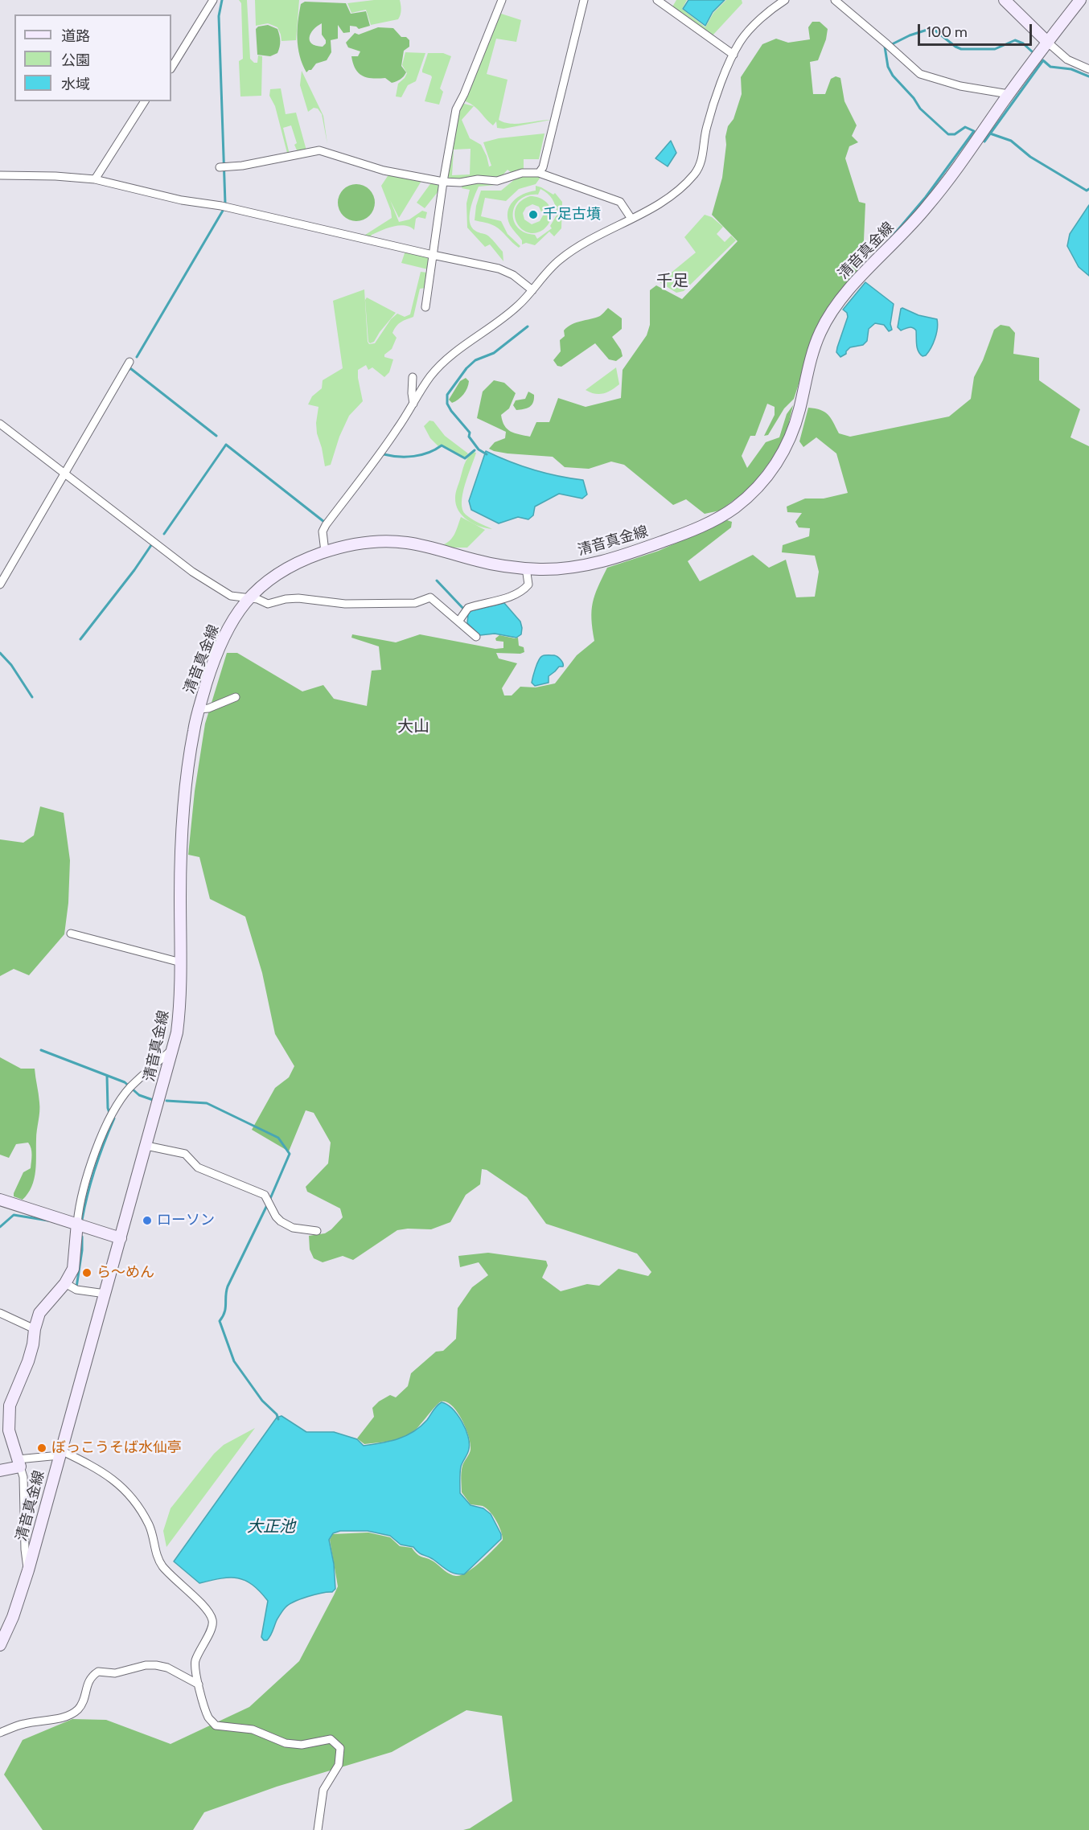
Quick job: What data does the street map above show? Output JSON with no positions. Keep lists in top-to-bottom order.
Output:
{
  "streets": {
    "main road": ["清音真金線"]
  },
  "districts": ["千足", "大山"],
  "water": ["大正池"],
  "places": [
    "千足古墳",
    "ローソン",
    "ら～めん",
    "ぼっこうそば水仙亭"
  ],
  "legend": ["道路", "公園", "水域"],
  "scale_bar": "100 m"
}
